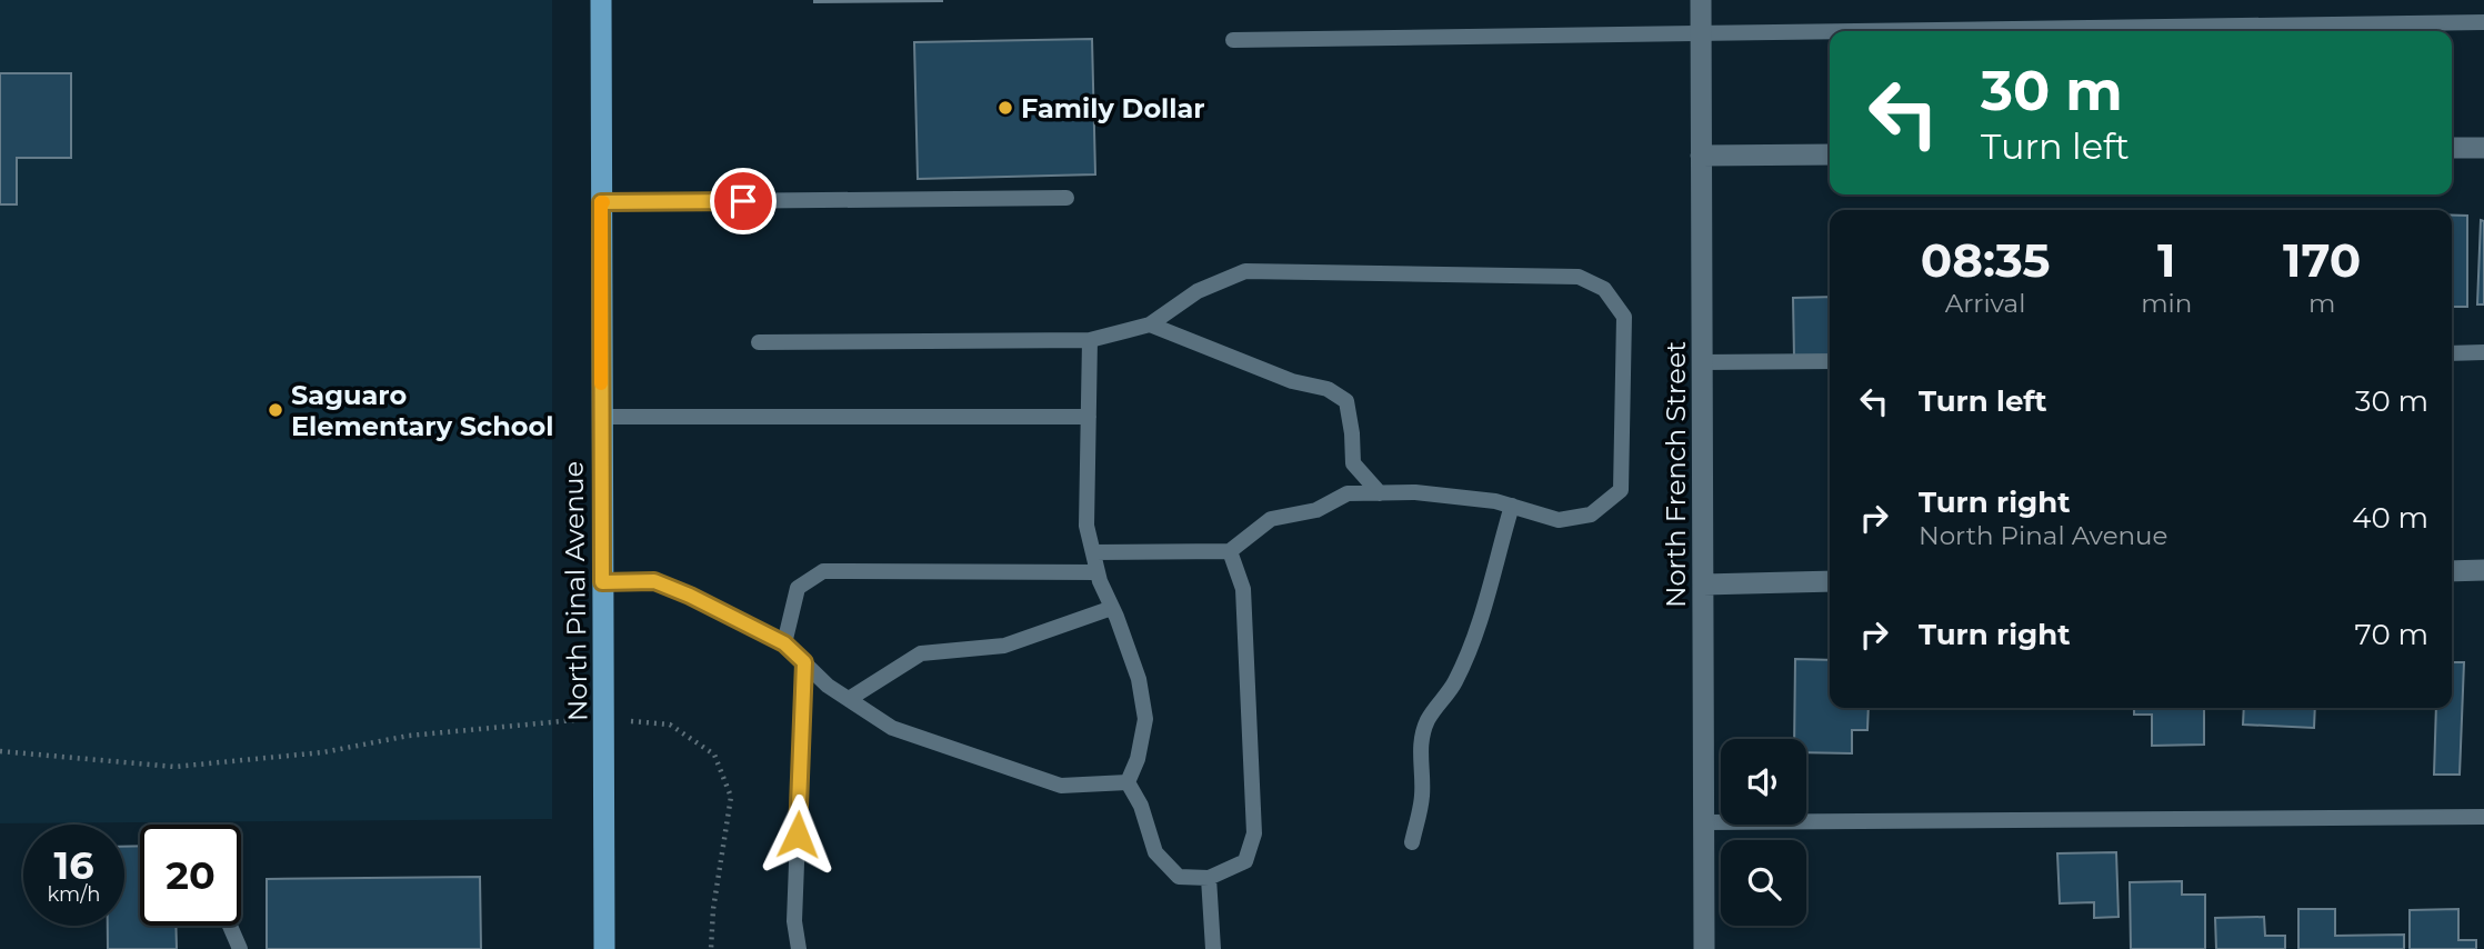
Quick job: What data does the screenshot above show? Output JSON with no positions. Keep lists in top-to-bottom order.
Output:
{
  "streets": {
    "main road": ["North Pinal Avenue"],
    "street": ["North French Street"]
  },
  "places": ["Family Dollar", "Saguaro Elementary School"],
  "page": {
    "turn": ["30 m", "Turn left"],
    "eta": [
      "08:35",
      "Arrival",
      "1",
      "min",
      "170",
      "m"
    ],
    "list": [
      {
        "name": "Turn left",
        "value": "30 m"
      },
      {
        "name": "Turn right",
        "note": "North Pinal Avenue",
        "value": "40 m"
      },
      {
        "name": "Turn right",
        "value": "70 m"
      }
    ],
    "speed": "16 km/h",
    "limit": "20"
  }
}
